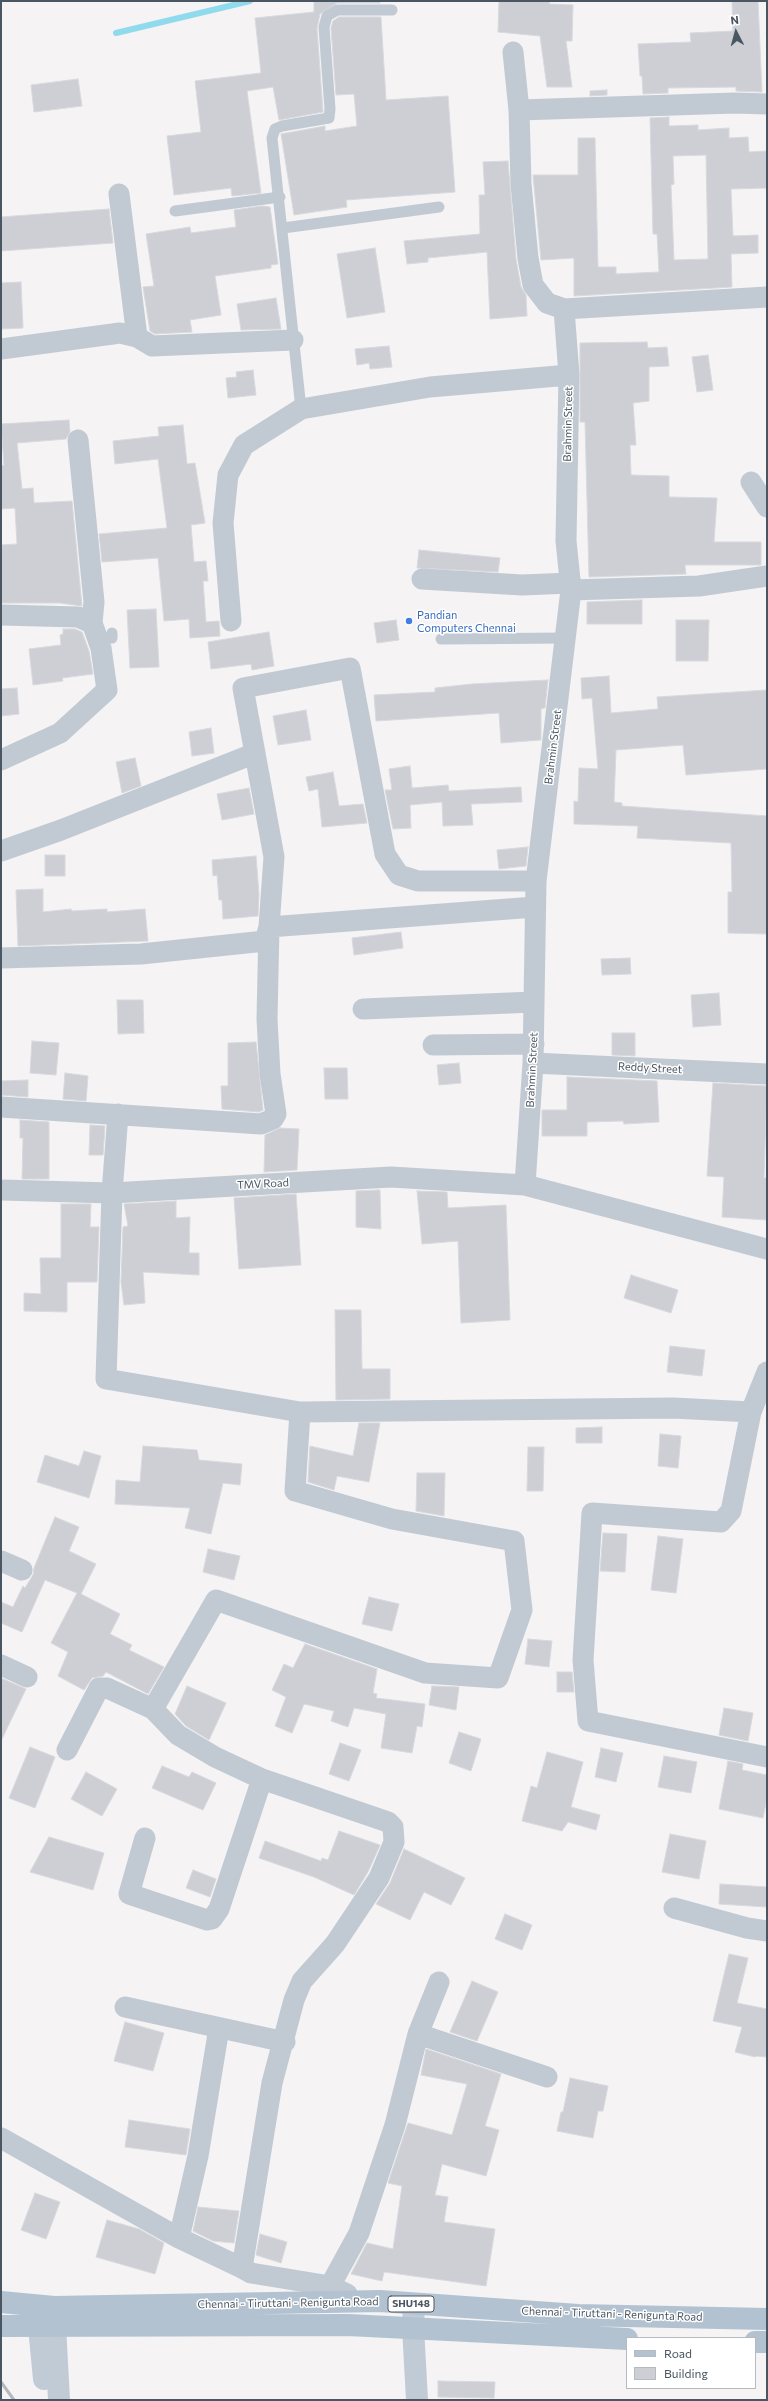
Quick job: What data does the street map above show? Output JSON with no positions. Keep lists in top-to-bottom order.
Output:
{
  "streets": {
    "main road": ["Chennai - Tiruttani - Renigunta Road", "SHU148"],
    "street": ["Brahmin Street", "Reddy Street", "TMV Road"]
  },
  "crossings": [
    ["Brahmin Street", "Reddy Street"],
    ["Brahmin Street", "TMV Road"]
  ],
  "places": ["Pandian Computers Chennai"],
  "legend": ["Road", "Building"],
  "north": "top"
}
